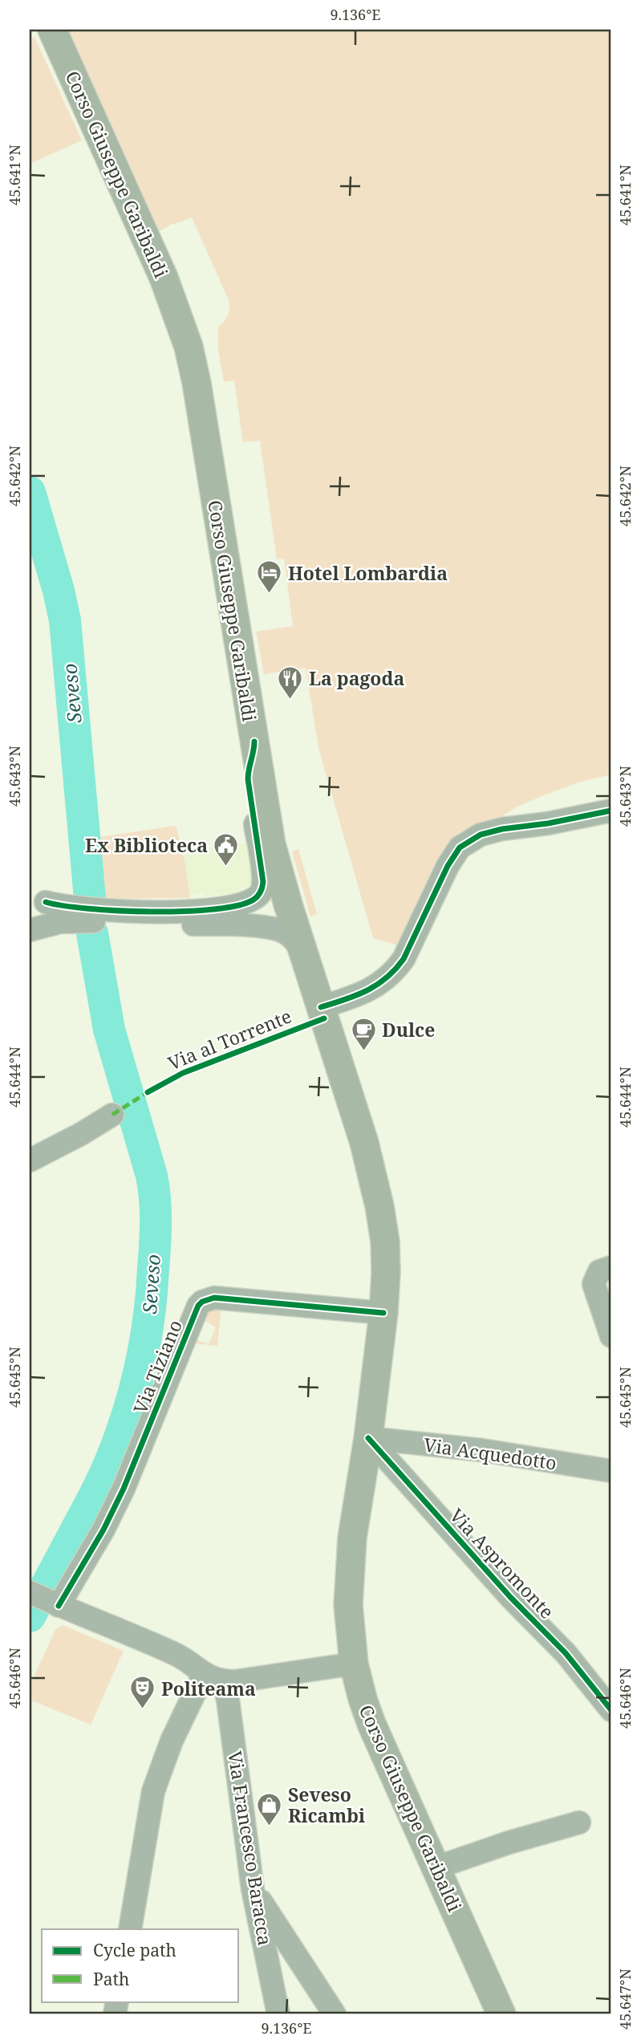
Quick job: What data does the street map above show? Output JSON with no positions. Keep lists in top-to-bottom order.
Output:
{
  "streets": {
    "main road": ["Corso Giuseppe Garibaldi"],
    "street": [
      "Via Tiziano",
      "Via Acquedotto",
      "Via Aspromonte",
      "Via Francesco Baracca"
    ],
    "cycle path": ["Via al Torrente"]
  },
  "crossings": [
    ["Corso Giuseppe Garibaldi", "Via Tiziano"],
    ["Corso Giuseppe Garibaldi", "Via Acquedotto"],
    ["Corso Giuseppe Garibaldi", "Via Aspromonte"],
    ["Via Acquedotto", "Via Aspromonte"]
  ],
  "water": ["Seveso"],
  "places": {
    "hotel": ["Hotel Lombardia"],
    "restaurant": ["La pagoda"],
    "public building": ["Ex Biblioteca"],
    "cafe": ["Dulce"],
    "theatre": ["Politeama"],
    "shop": ["Seveso Ricambi"]
  },
  "legend": ["Cycle path", "Path"],
  "coordinates": [
    "9.136°E",
    "45.641°N",
    "45.642°N",
    "45.643°N",
    "45.644°N",
    "45.645°N",
    "45.646°N",
    "45.647°N"
  ]
}
